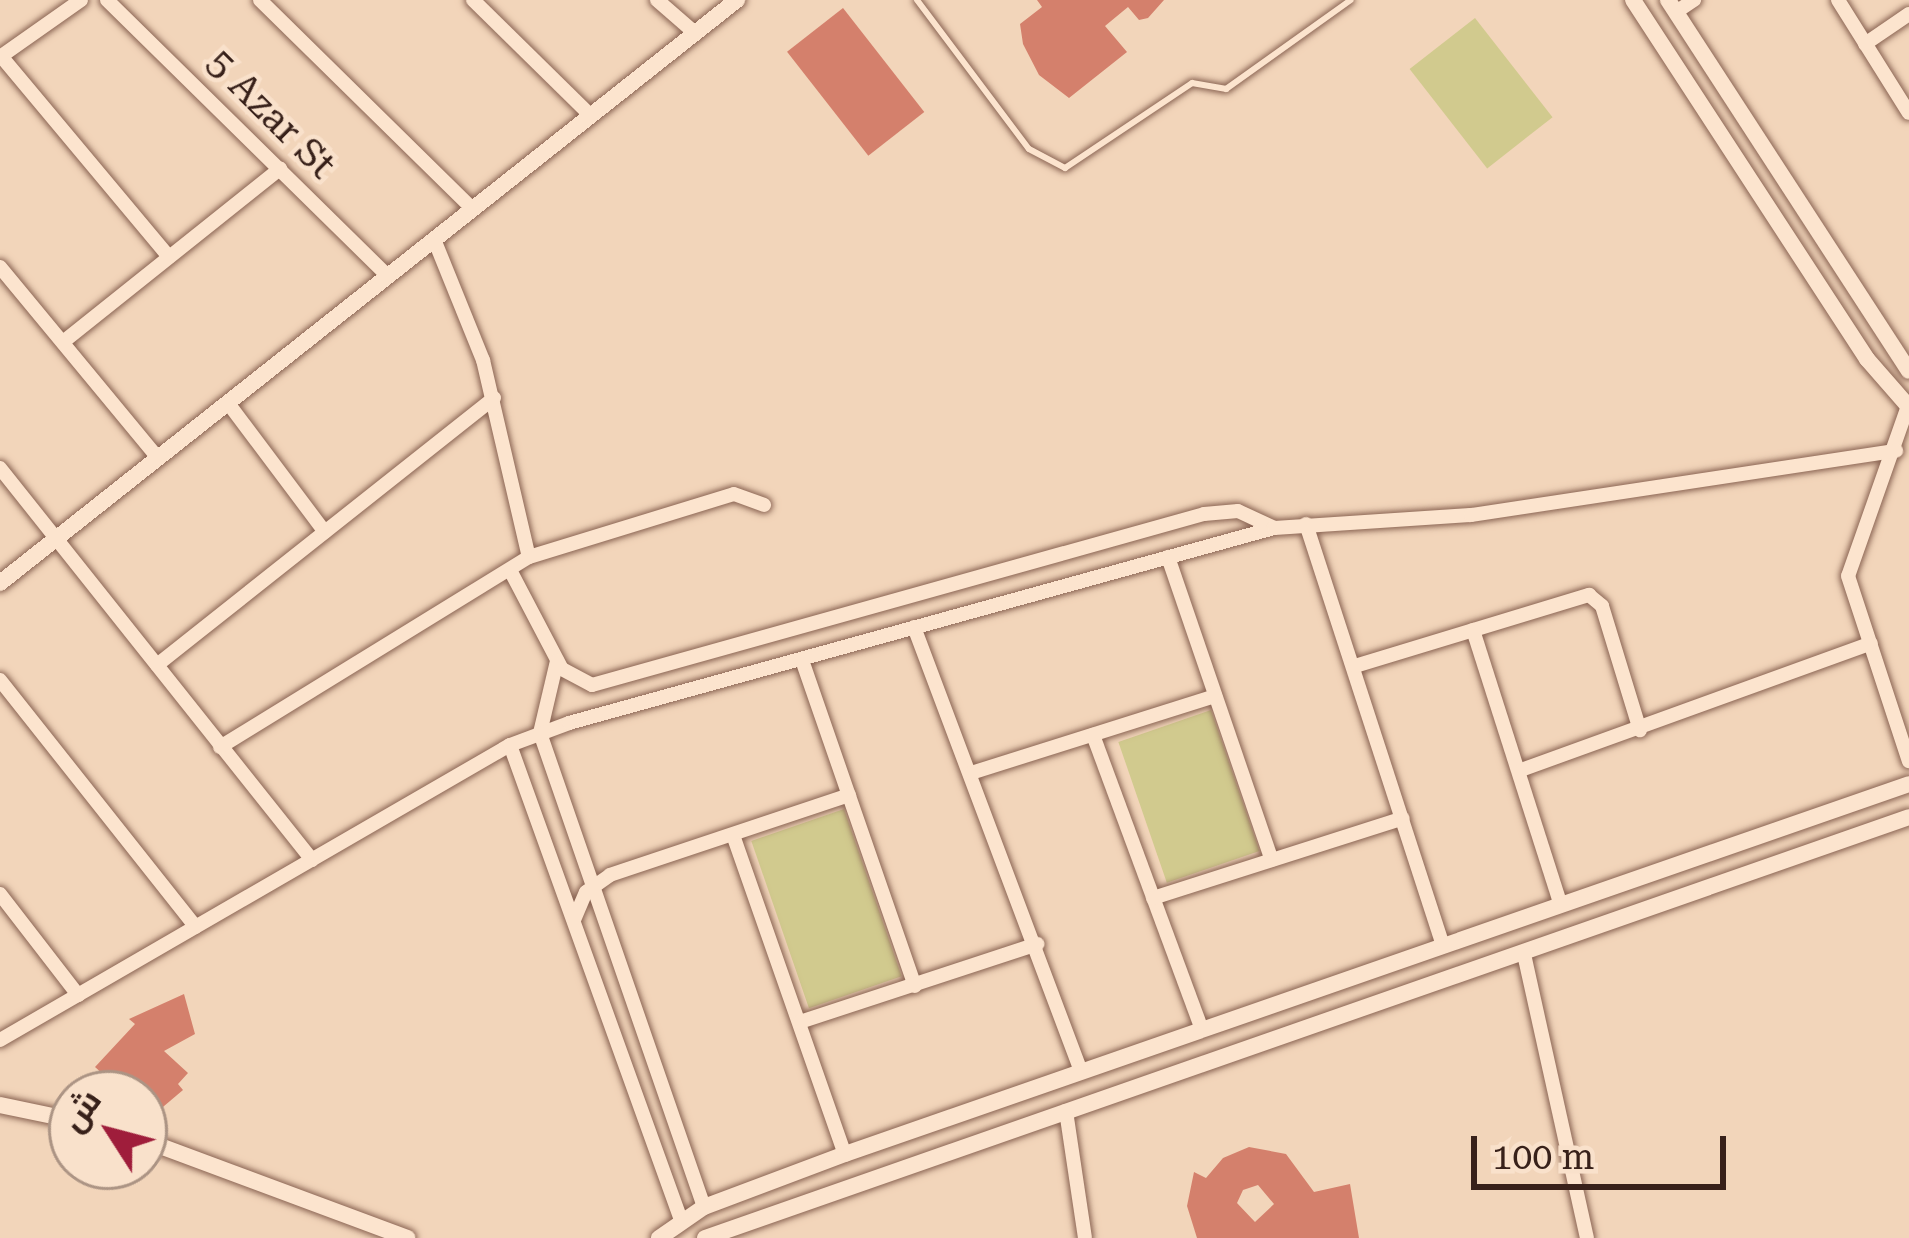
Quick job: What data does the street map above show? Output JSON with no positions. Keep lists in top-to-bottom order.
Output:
{
  "streets": {
    "street": ["5 Azar St"]
  },
  "scale_bar": "100 m",
  "north": "top left"
}
